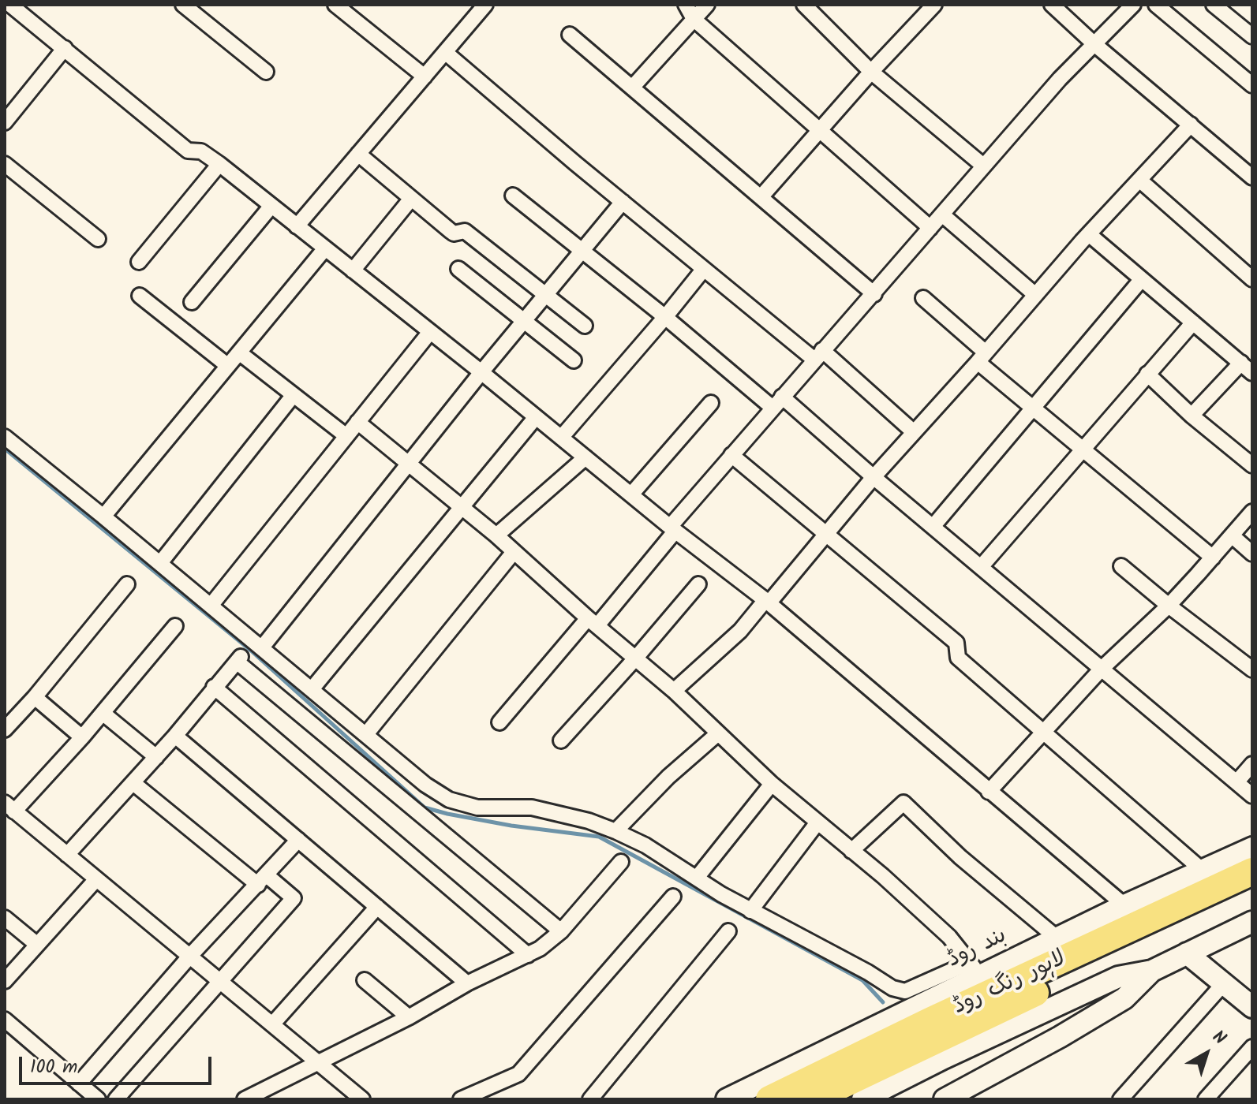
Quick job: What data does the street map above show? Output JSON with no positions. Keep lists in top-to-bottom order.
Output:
{
  "streets": {
    "highway": ["لاہور رنگ روڈ"],
    "main road": ["بند روڈ"]
  },
  "scale_bar": "100 m",
  "north": "top right"
}
